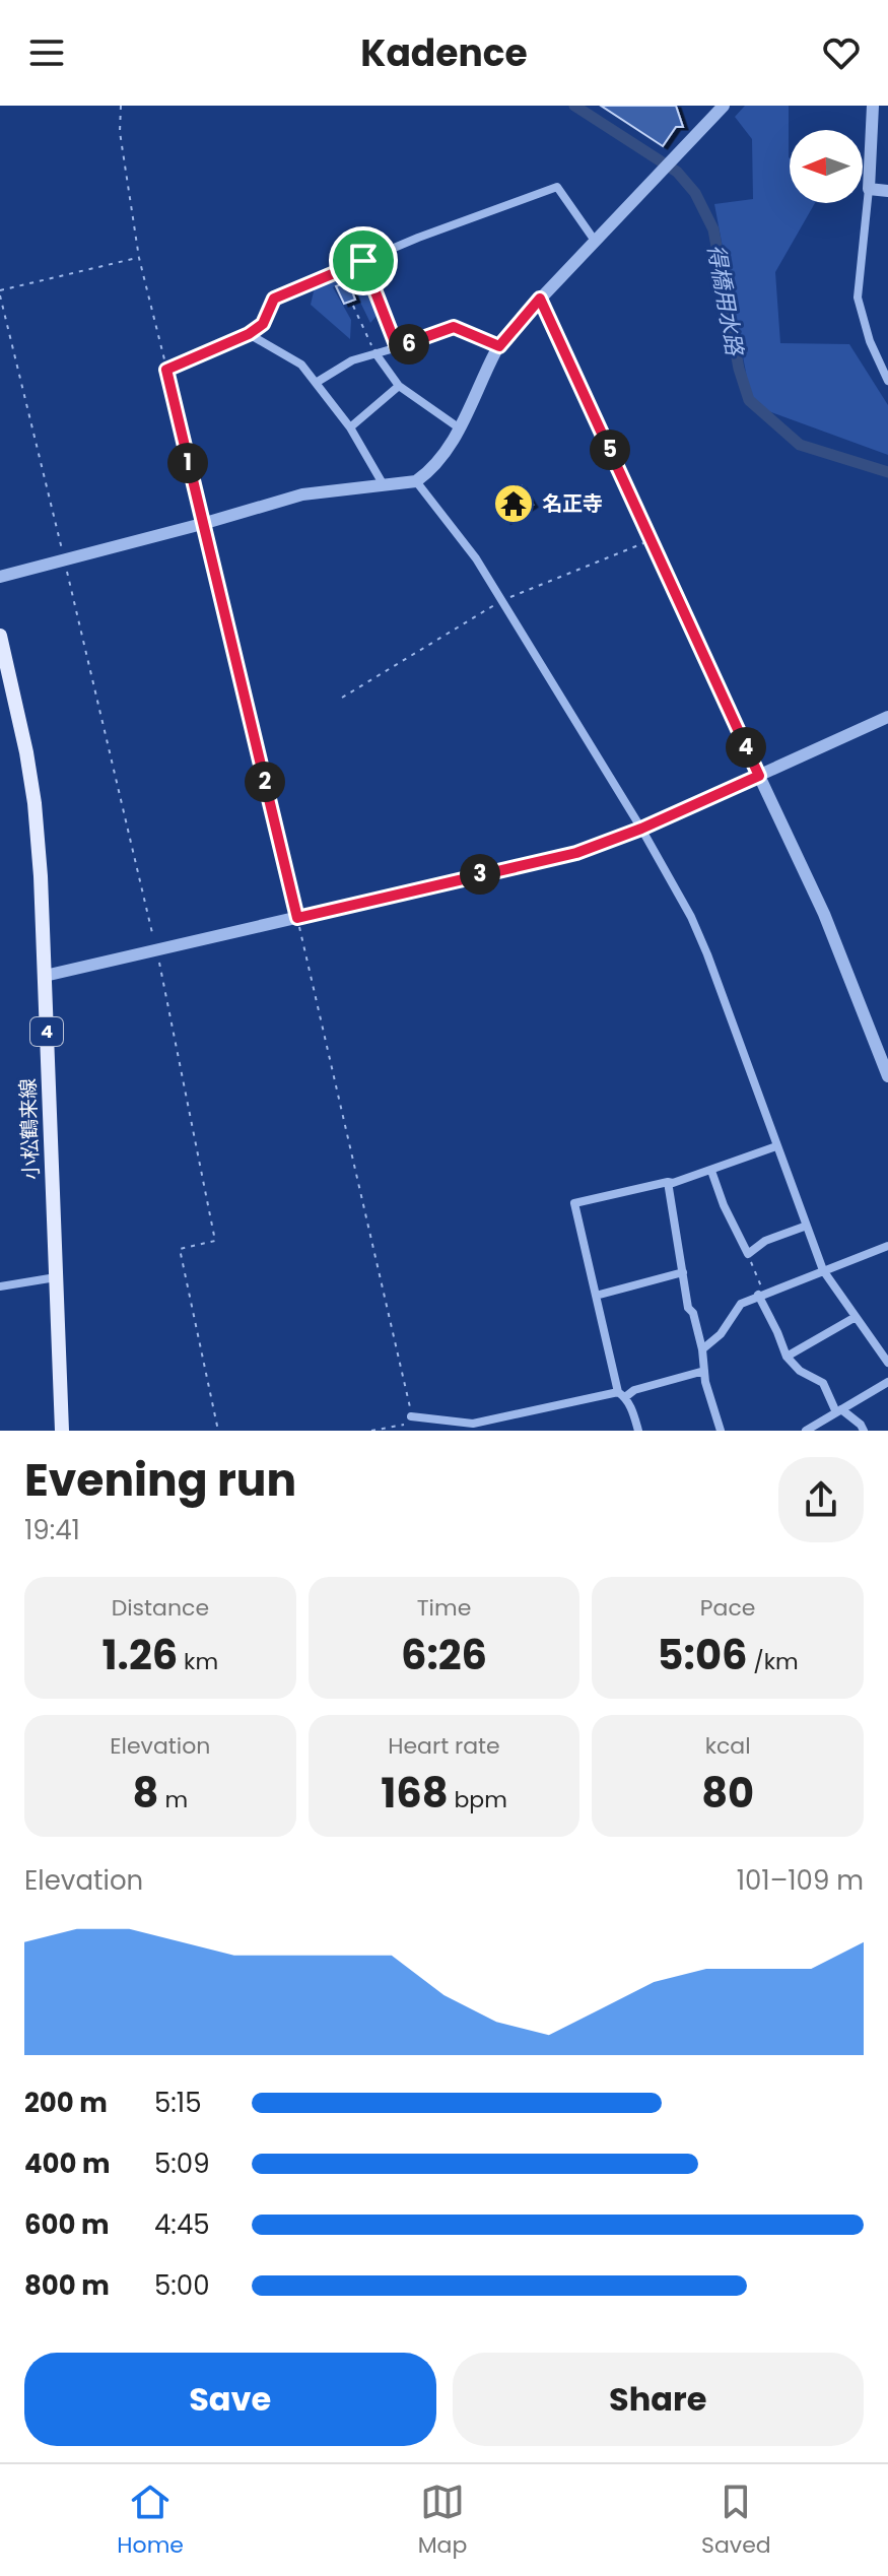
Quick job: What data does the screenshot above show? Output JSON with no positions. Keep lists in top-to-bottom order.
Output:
{
  "streets": {
    "main road": ["4", "小松鶴来線"]
  },
  "water": ["得橋用水路"],
  "places": {
    "temple": ["名正寺"]
  },
  "north": "left",
  "page": {
    "header": "Kadence",
    "pins": [
      "6",
      "5",
      "1",
      "4",
      "2",
      "3"
    ],
    "heading": ["Evening run", "19:41"],
    "stats": [
      ["Distance", "1.26 km"],
      ["Time", "6:26"],
      ["Pace", "5:06 /km"],
      ["Elevation", "8 m"],
      ["Heart rate", "168 bpm"],
      ["kcal", "80"]
    ],
    "chart": ["Elevation", "101–109 m"],
    "list": [
      {
        "name": "200 m",
        "note": "5:15"
      },
      {
        "name": "400 m",
        "note": "5:09"
      },
      {
        "name": "600 m",
        "note": "4:45"
      },
      {
        "name": "800 m",
        "note": "5:00"
      }
    ],
    "buttons": ["Save", "Share"],
    "tabs": ["Home", "Map", "Saved"]
  }
}
